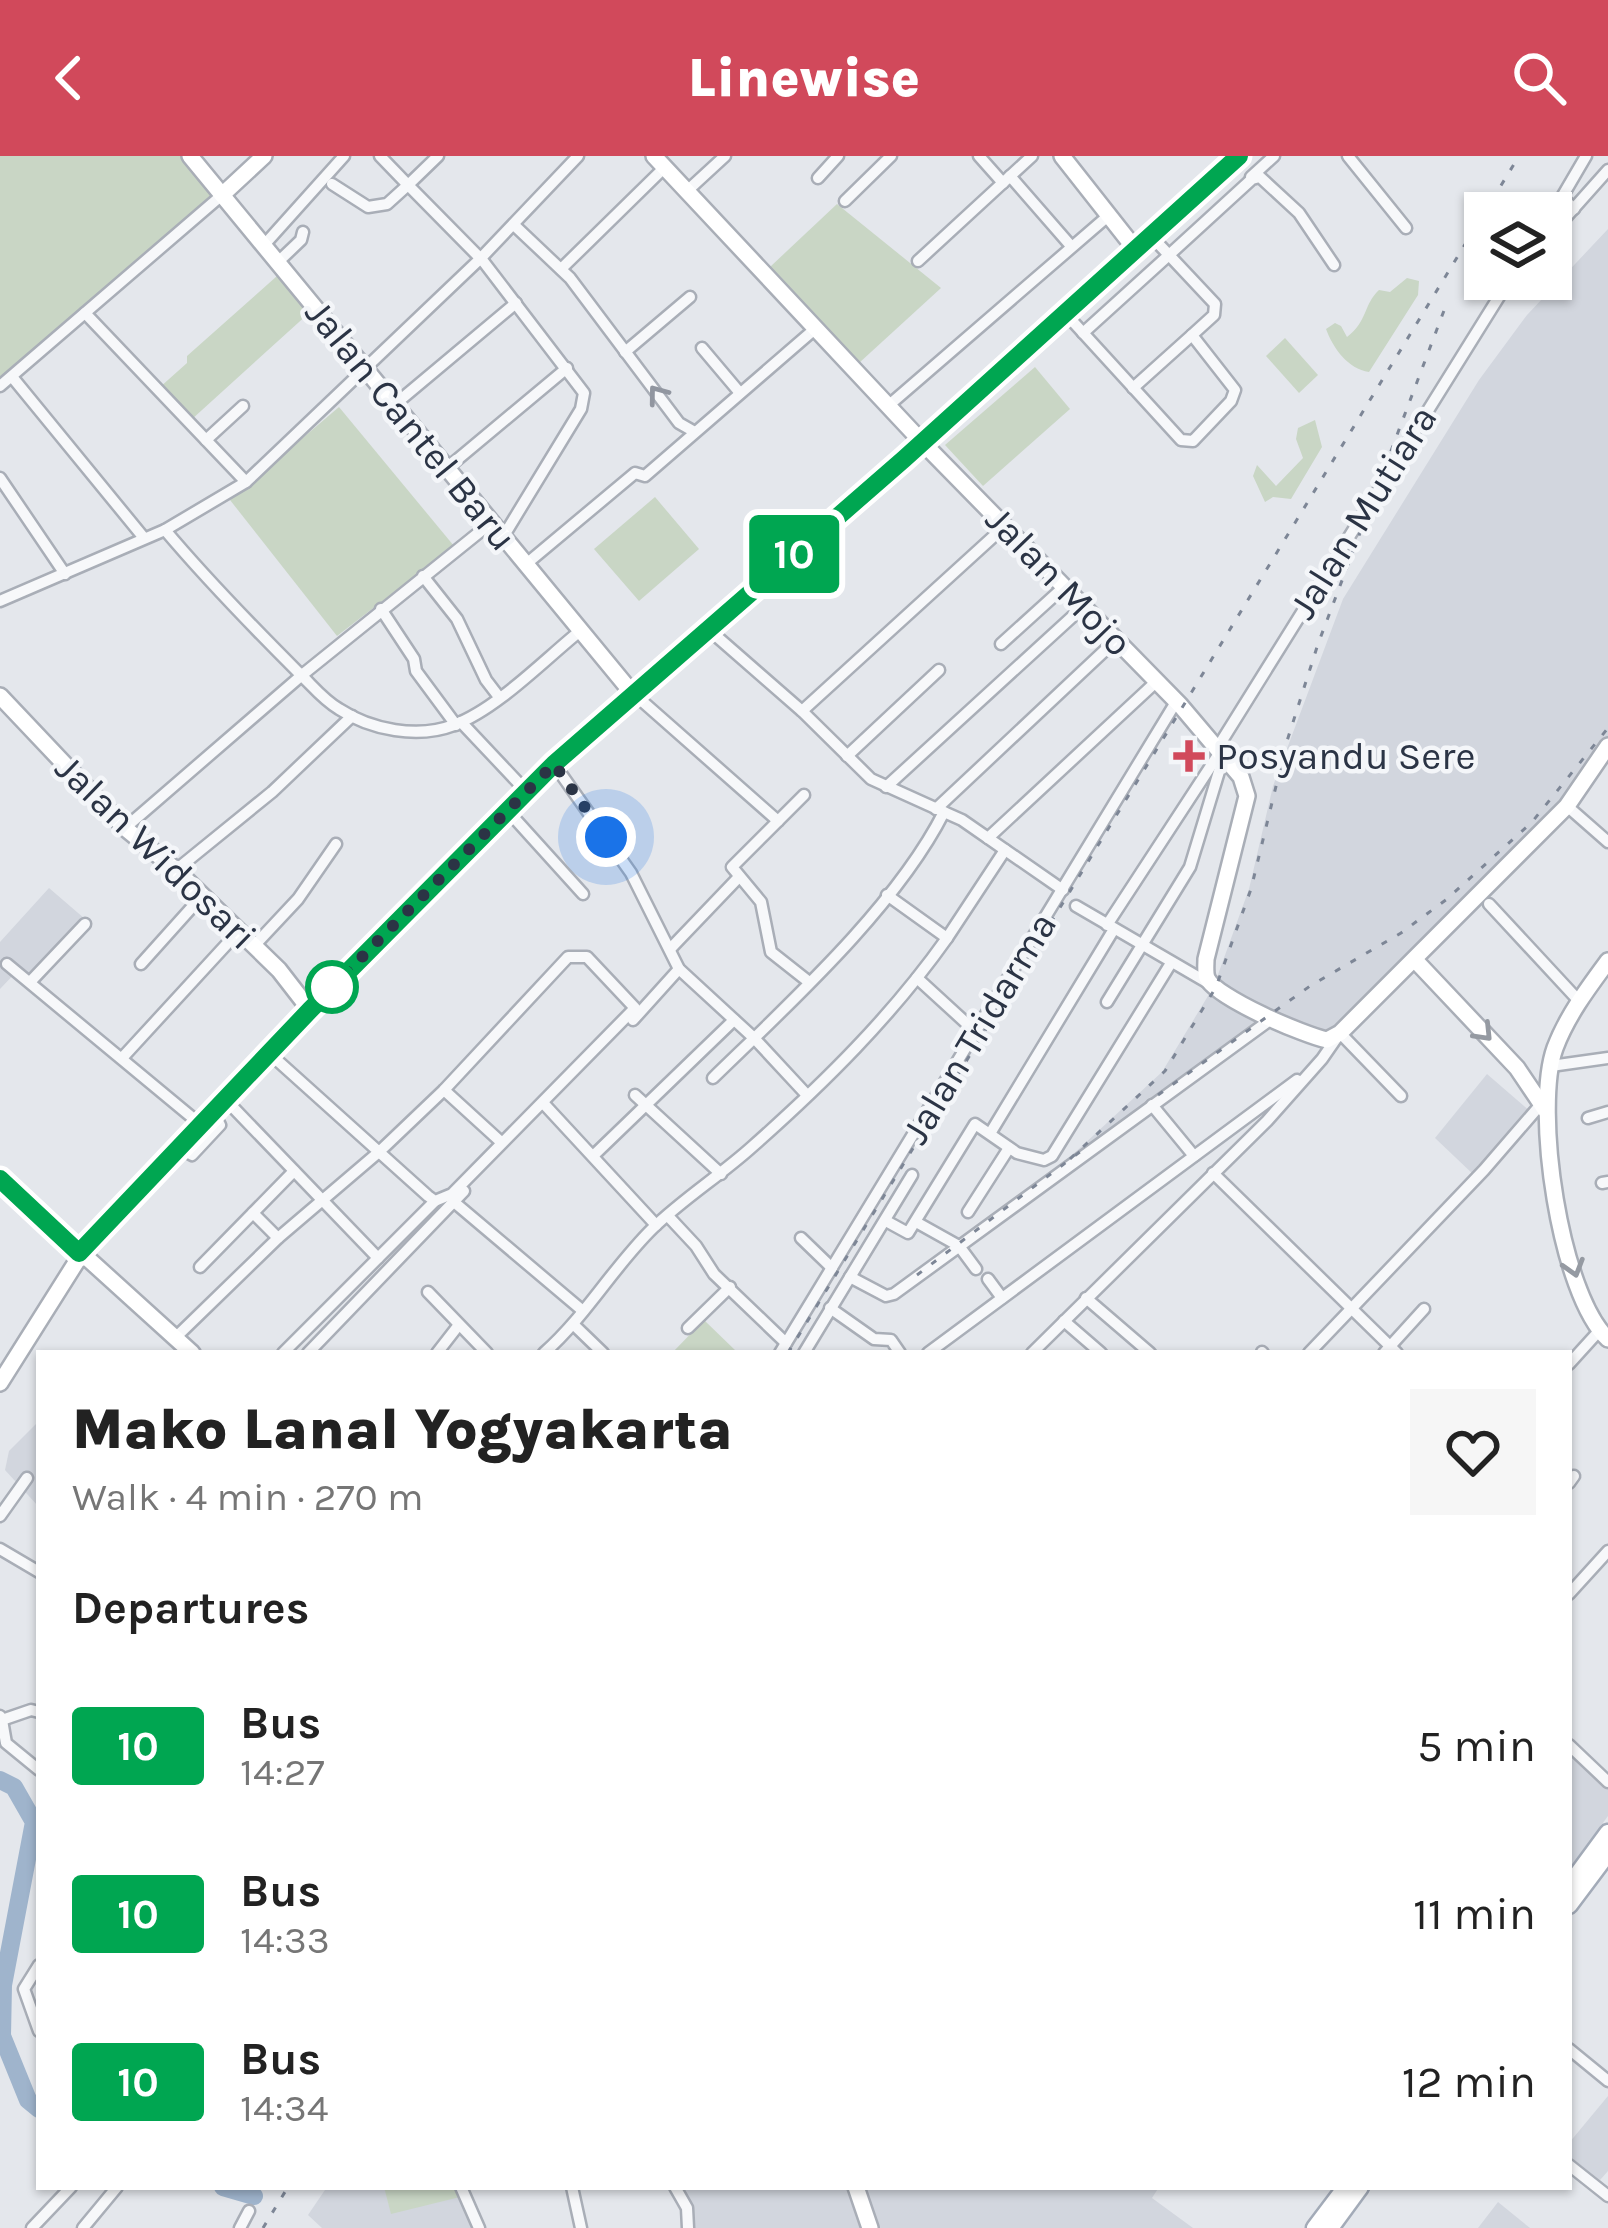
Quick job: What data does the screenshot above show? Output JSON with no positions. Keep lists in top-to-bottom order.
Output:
{
  "streets": {
    "street": [
      "Jalan Cantel Baru",
      "Jalan Mutiara",
      "Jalan Mojo",
      "Jalan Widosari",
      "Jalan Tridarma"
    ]
  },
  "crossings": [
    ["Jalan Mutiara", "Jalan Mojo"],
    ["Jalan Mojo", "Jalan Tridarma"]
  ],
  "places": {
    "health": ["Posyandu Sere"]
  },
  "lines": ["bus line 10"],
  "page": {
    "header": "Linewise",
    "on_map": "10",
    "heading": [
      ["Mako Lanal Yogyakarta", "Walk · 4 min · 270 m"],
      "Departures"
    ],
    "list": [
      {
        "mark": "10",
        "name": "Bus",
        "note": "14:27",
        "value": "5 min"
      },
      {
        "mark": "10",
        "name": "Bus",
        "note": "14:33",
        "value": "11 min"
      },
      {
        "mark": "10",
        "name": "Bus",
        "note": "14:34",
        "value": "12 min"
      }
    ]
  }
}
